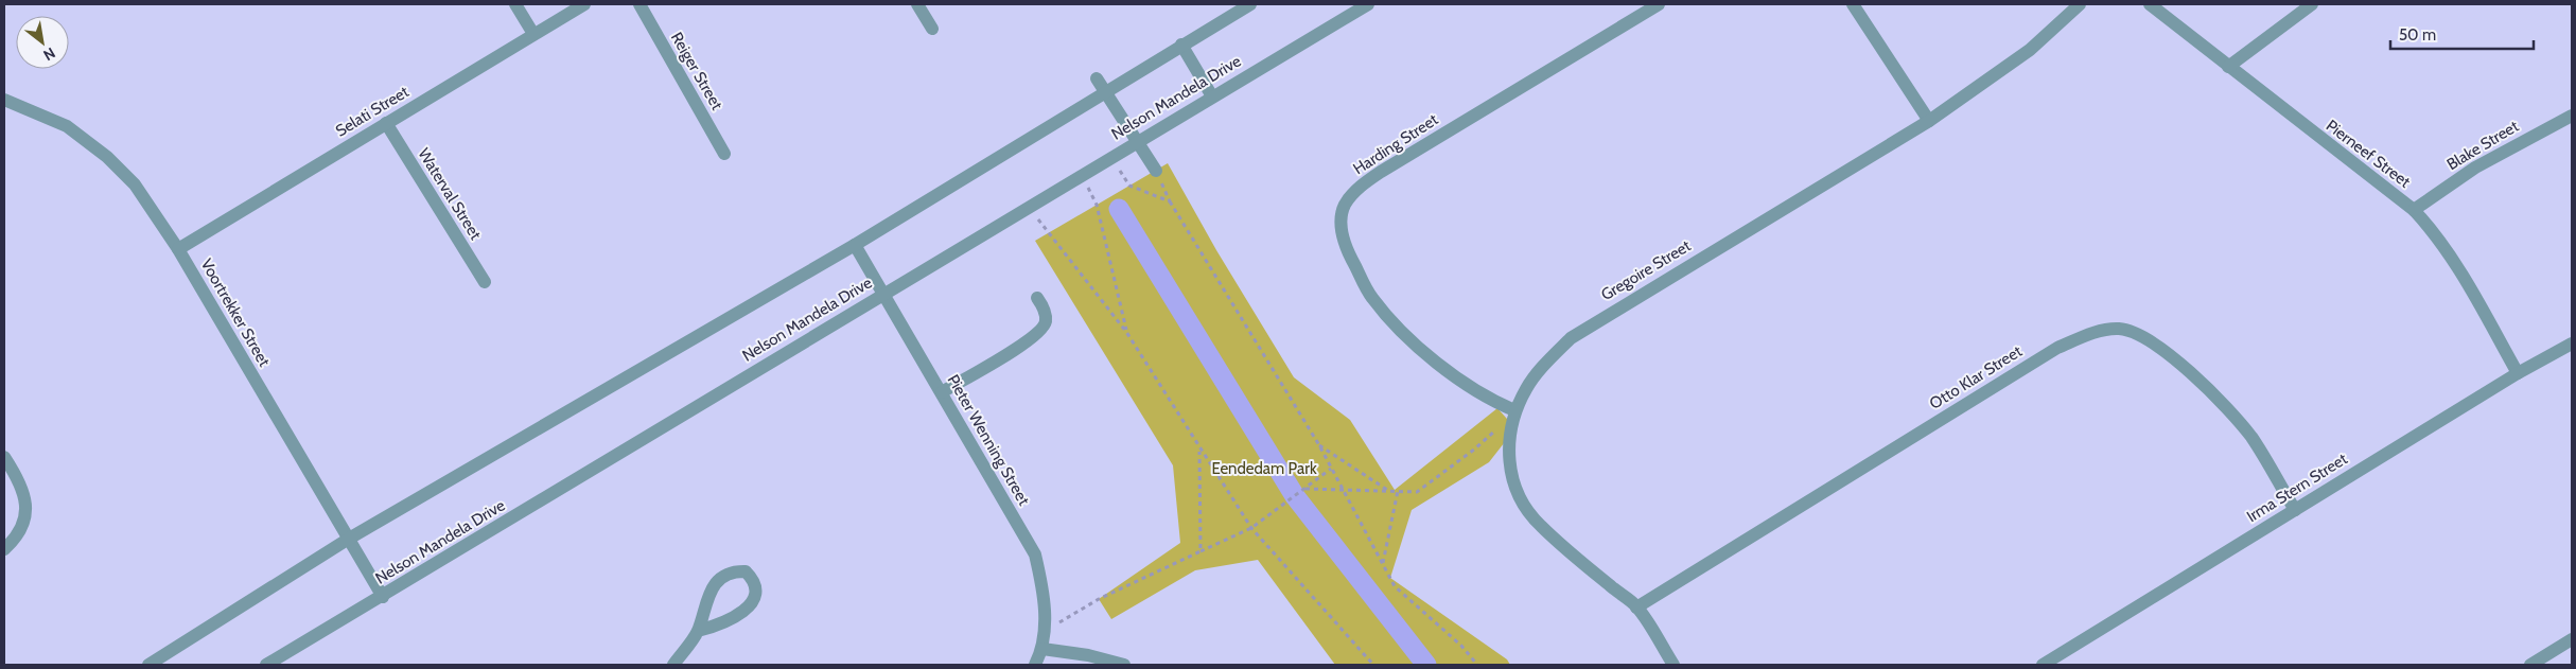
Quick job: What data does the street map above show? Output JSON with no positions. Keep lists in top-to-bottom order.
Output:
{
  "streets": {
    "street": [
      "Reiger Street",
      "Nelson Mandela Drive",
      "Selati Street",
      "Harding Street",
      "Blake Street",
      "Pierneef Street",
      "Waterval Street",
      "Gregoire Street",
      "Voortrekker Street",
      "Otto Klar Street",
      "Pieter Wenning Street",
      "Irma Stern Street"
    ]
  },
  "crossings": [
    ["Nelson Mandela Drive", "Voortrekker Street"],
    ["Nelson Mandela Drive", "Pieter Wenning Street"],
    ["Selati Street", "Waterval Street"],
    ["Selati Street", "Voortrekker Street"],
    ["Harding Street", "Gregoire Street"],
    ["Blake Street", "Pierneef Street"],
    ["Pierneef Street", "Irma Stern Street"],
    ["Gregoire Street", "Otto Klar Street"],
    ["Otto Klar Street", "Irma Stern Street"]
  ],
  "parks": ["Eendedam Park"],
  "scale_bar": "50 m",
  "north": "bottom right"
}
